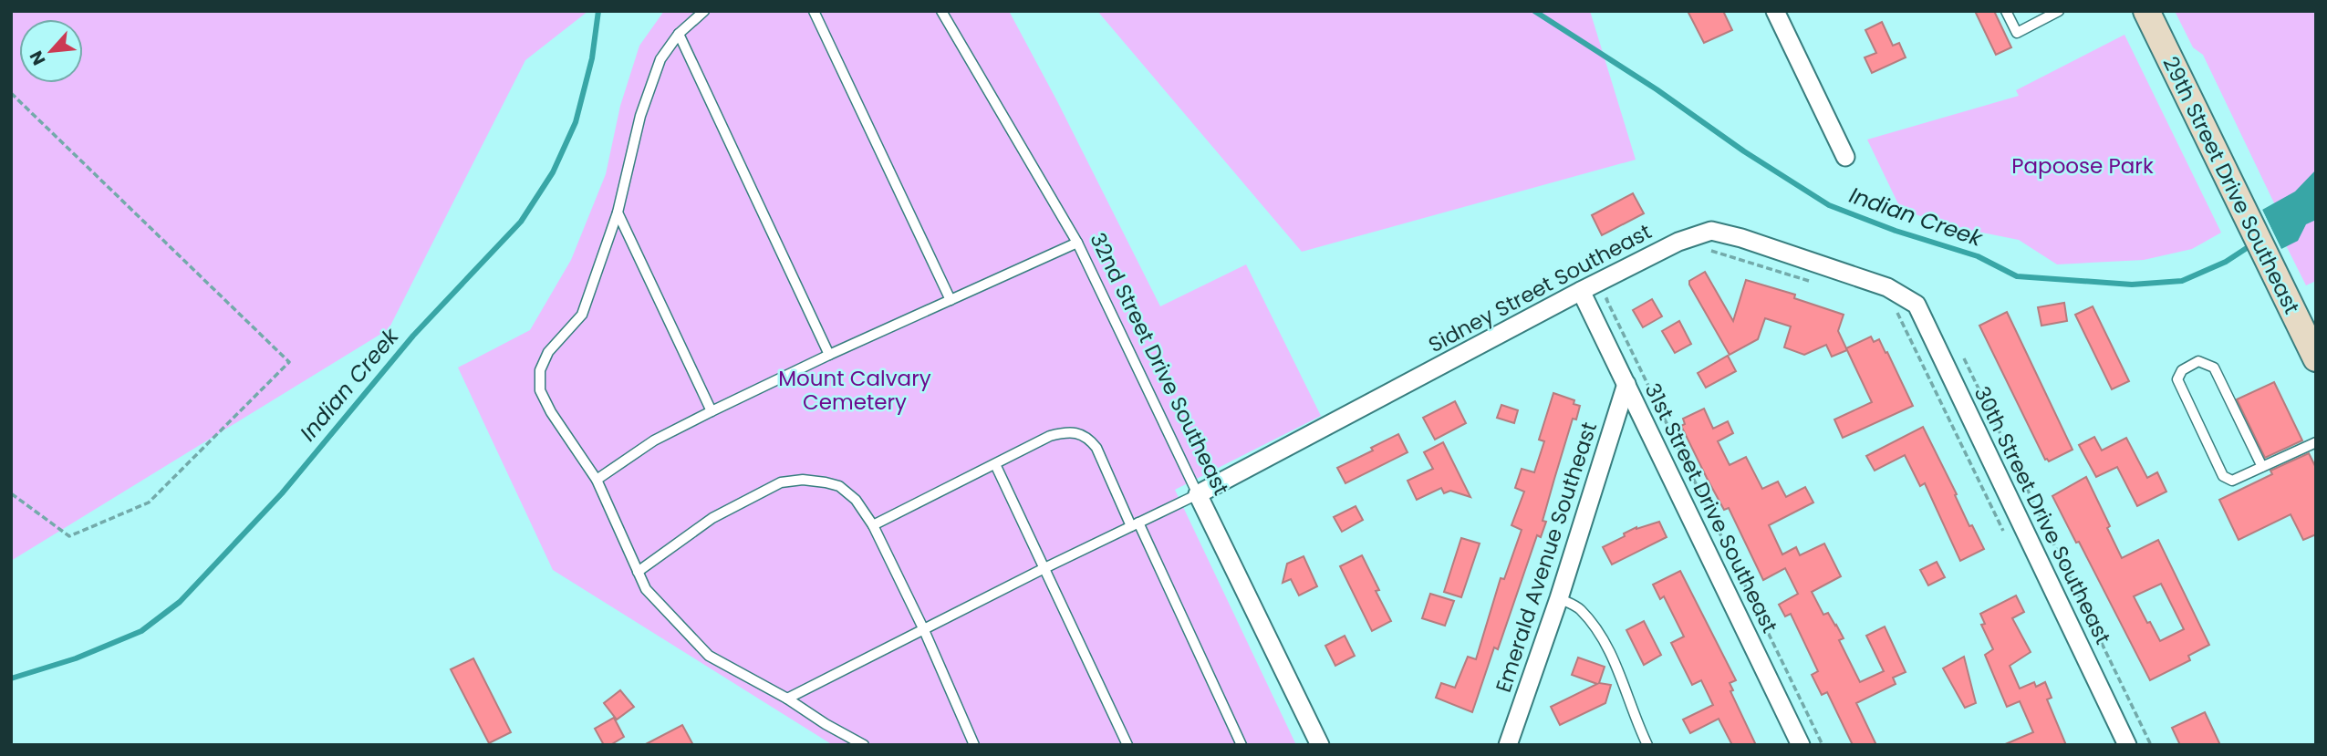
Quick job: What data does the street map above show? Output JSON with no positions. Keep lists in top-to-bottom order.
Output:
{
  "streets": {
    "main road": ["29th Street Drive Southeast"],
    "street": [
      "Sidney Street Southeast",
      "32nd Street Drive Southeast",
      "31st Street Drive Southeast",
      "30th Street Drive Southeast",
      "Emerald Avenue Southeast"
    ]
  },
  "crossings": [
    ["Sidney Street Southeast", "32nd Street Drive Southeast"],
    ["Sidney Street Southeast", "31st Street Drive Southeast"],
    ["Sidney Street Southeast", "30th Street Drive Southeast"],
    ["31st Street Drive Southeast", "Emerald Avenue Southeast"]
  ],
  "water": ["Indian Creek"],
  "parks": ["Papoose Park", "Mount Calvary Cemetery"],
  "north": "bottom left"
}
